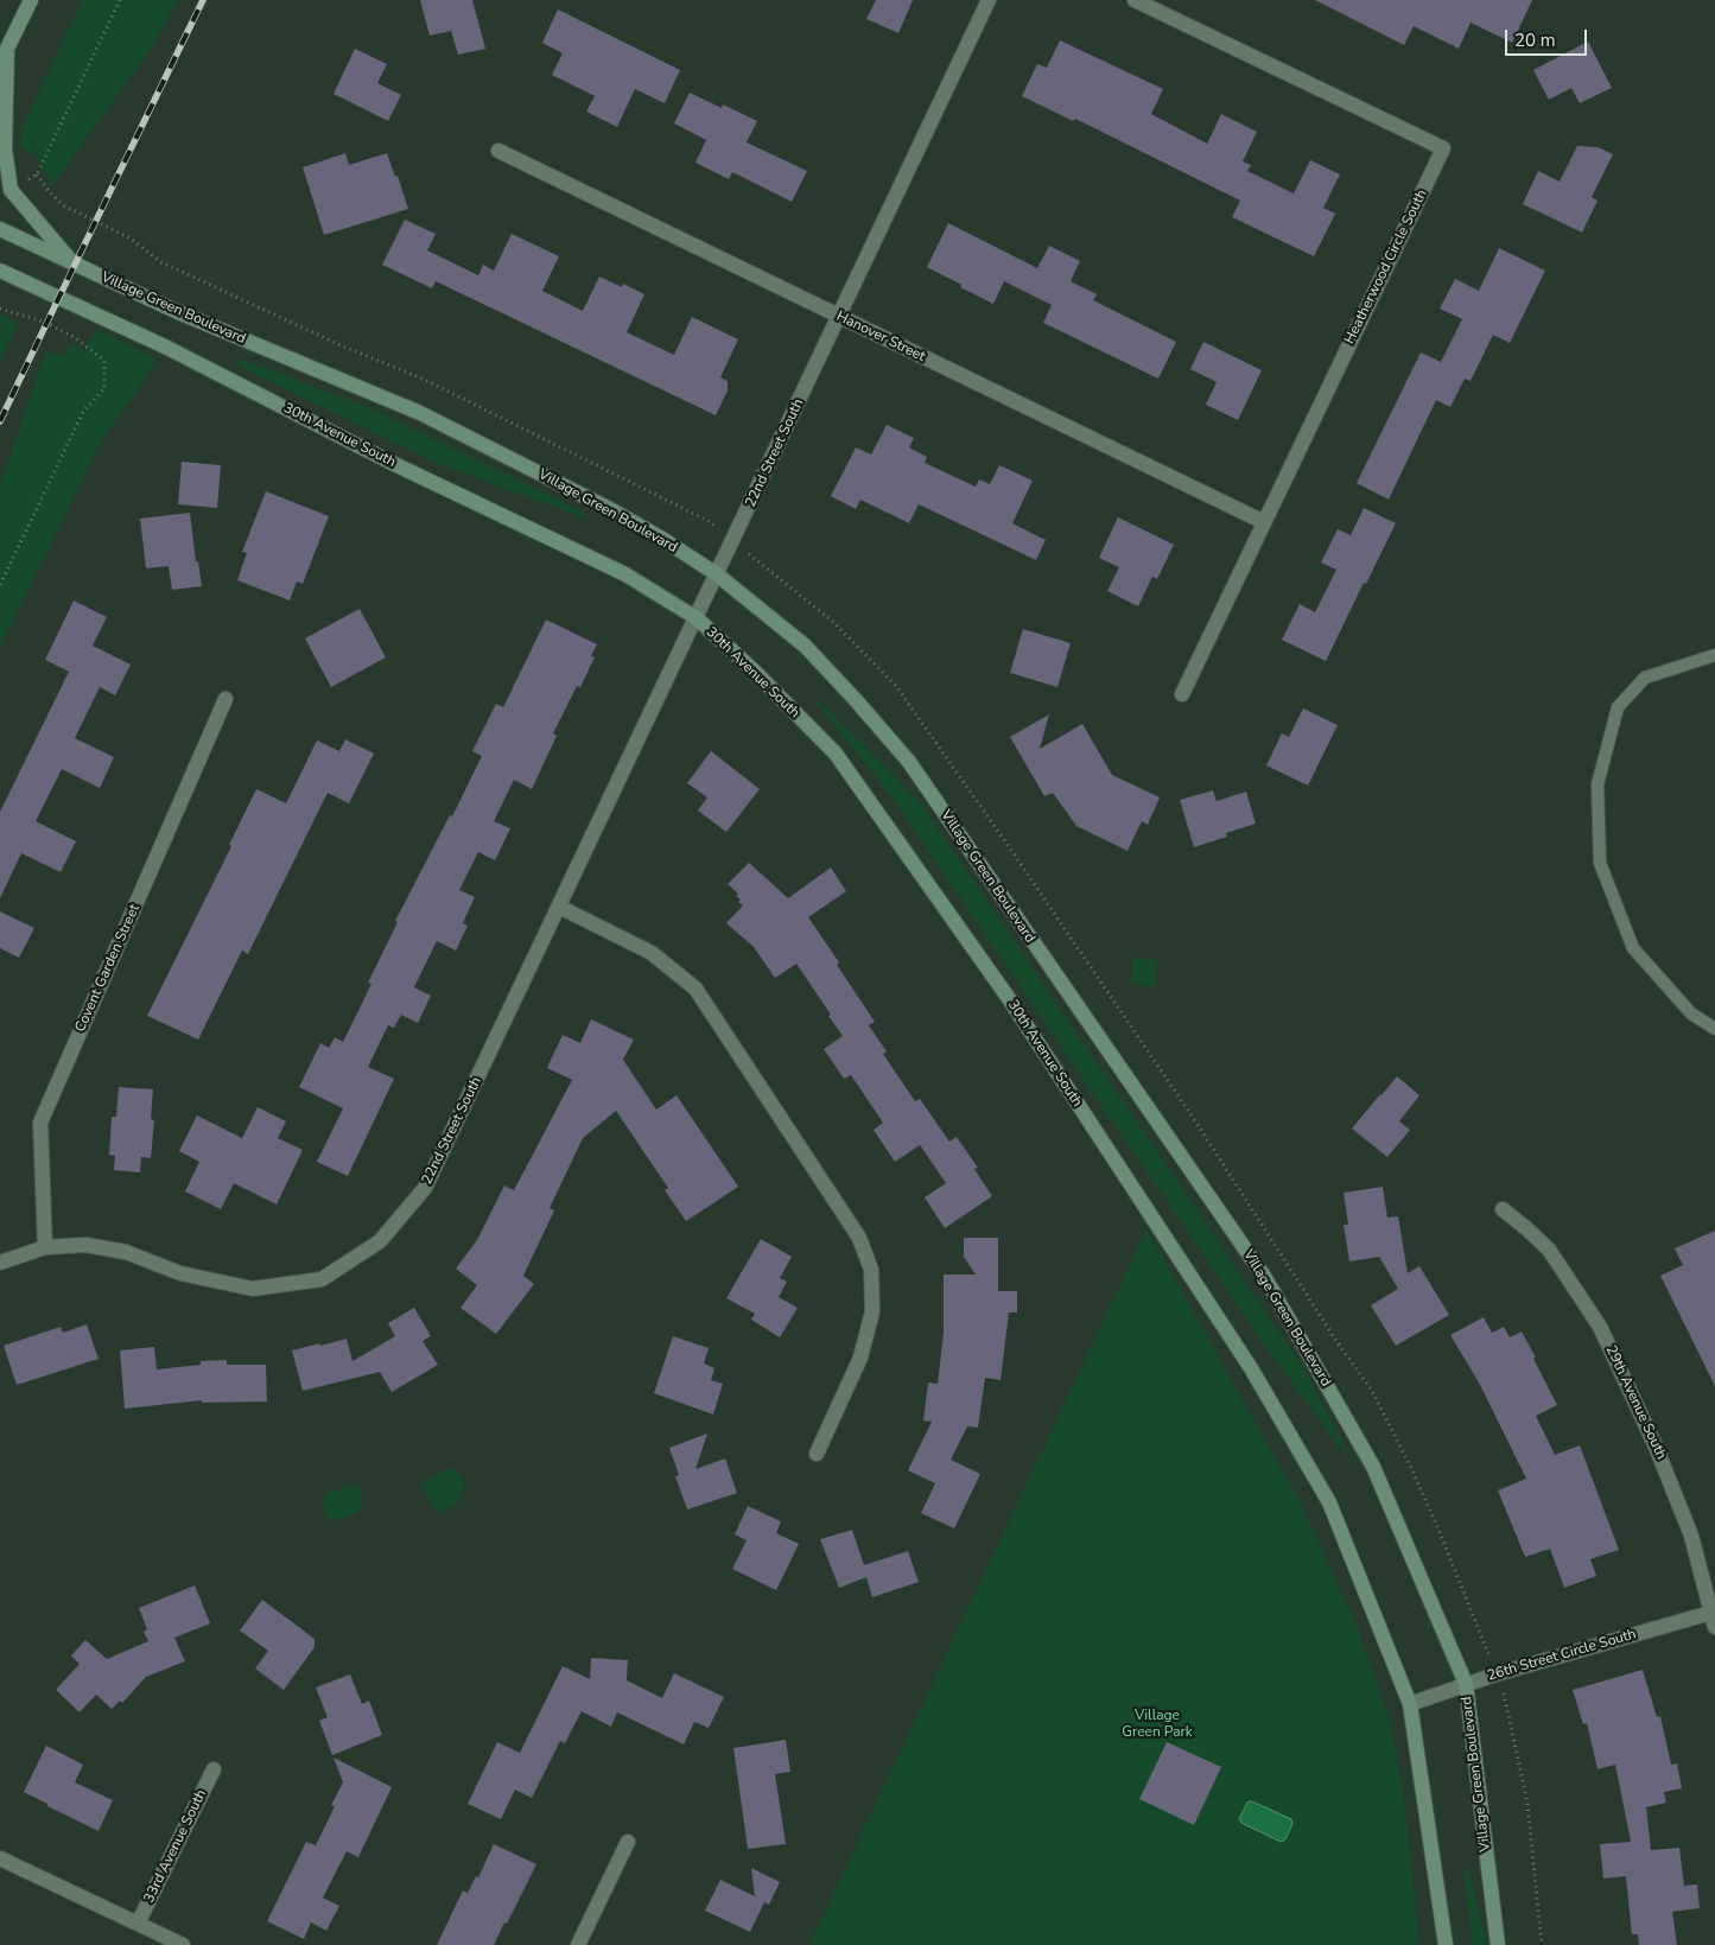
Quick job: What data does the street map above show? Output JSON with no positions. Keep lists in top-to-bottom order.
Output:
{
  "streets": {
    "street": [
      "Heatherwood Circle South",
      "Village Green Boulevard",
      "Hanover Street",
      "30th Avenue South",
      "22nd Street South",
      "Covent Garden Street",
      "29th Avenue South",
      "26th Street Circle South",
      "33rd Avenue South"
    ]
  },
  "crossings": [
    ["Heatherwood Circle South", "Hanover Street"],
    ["Village Green Boulevard", "22nd Street South"],
    ["Village Green Boulevard", "26th Street Circle South"],
    ["Hanover Street", "22nd Street South"],
    ["30th Avenue South", "22nd Street South"],
    ["30th Avenue South", "26th Street Circle South"],
    ["22nd Street South", "Covent Garden Street"],
    ["29th Avenue South", "26th Street Circle South"]
  ],
  "parks": ["Village Green Park"],
  "scale_bar": "20 m"
}
